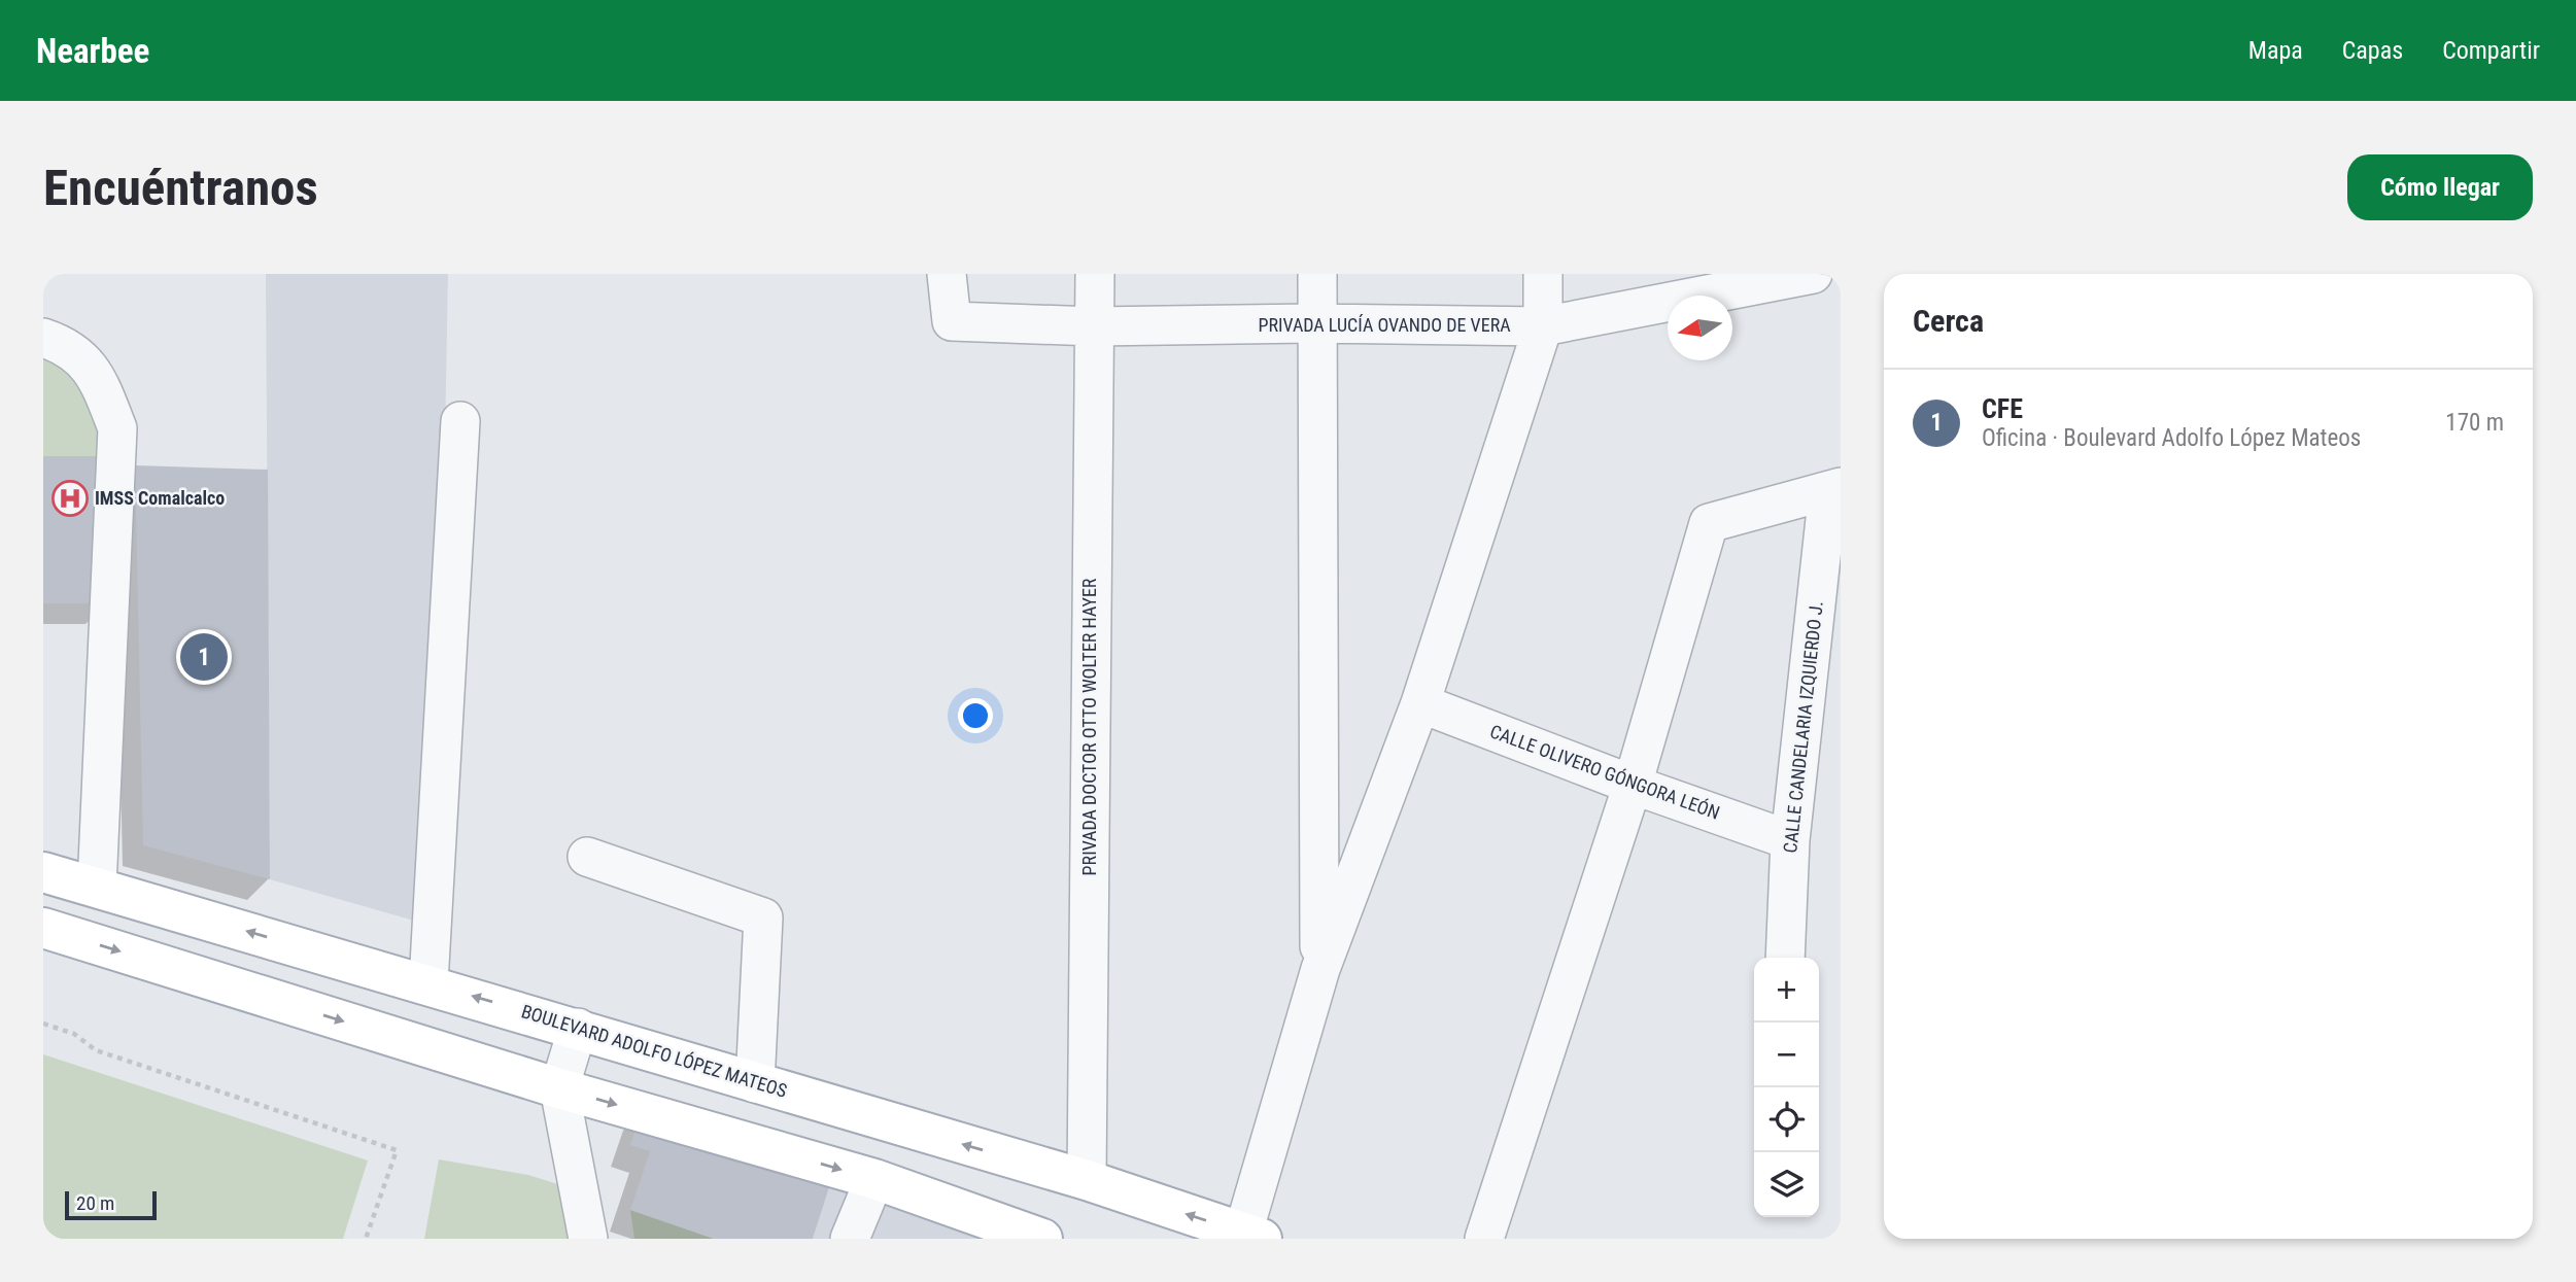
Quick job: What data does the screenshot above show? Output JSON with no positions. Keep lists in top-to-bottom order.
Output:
{
  "streets": {
    "main road": ["BOULEVARD ADOLFO LÓPEZ MATEOS"],
    "street": [
      "PRIVADA LUCÍA OVANDO DE VERA",
      "PRIVADA DOCTOR OTTO WOLTER HAYER",
      "CALLE CANDELARIA IZQUIERDO J.",
      "CALLE OLIVERO GÓNGORA LEÓN"
    ]
  },
  "crossings": [
    ["PRIVADA LUCÍA OVANDO DE VERA", "PRIVADA DOCTOR OTTO WOLTER HAYER"],
    ["PRIVADA DOCTOR OTTO WOLTER HAYER", "BOULEVARD ADOLFO LÓPEZ MATEOS"],
    ["CALLE CANDELARIA IZQUIERDO J.", "CALLE OLIVERO GÓNGORA LEÓN"]
  ],
  "places": {
    "hospital": ["IMSS Comalcalco"]
  },
  "scale_bar": "20 m",
  "north": "left",
  "page": {
    "header": "Nearbee",
    "nav": ["Mapa", "Capas", "Compartir"],
    "buttons": "Cómo llegar",
    "title": "Encuéntranos",
    "heading": "Cerca",
    "list": [
      {
        "mark": "1",
        "name": "CFE",
        "note": "Oficina · Boulevard Adolfo López Mateos",
        "value": "170 m"
      }
    ],
    "pins": "1",
    "map_buttons": ["+", "−"],
    "scale": "20 m"
  }
}
